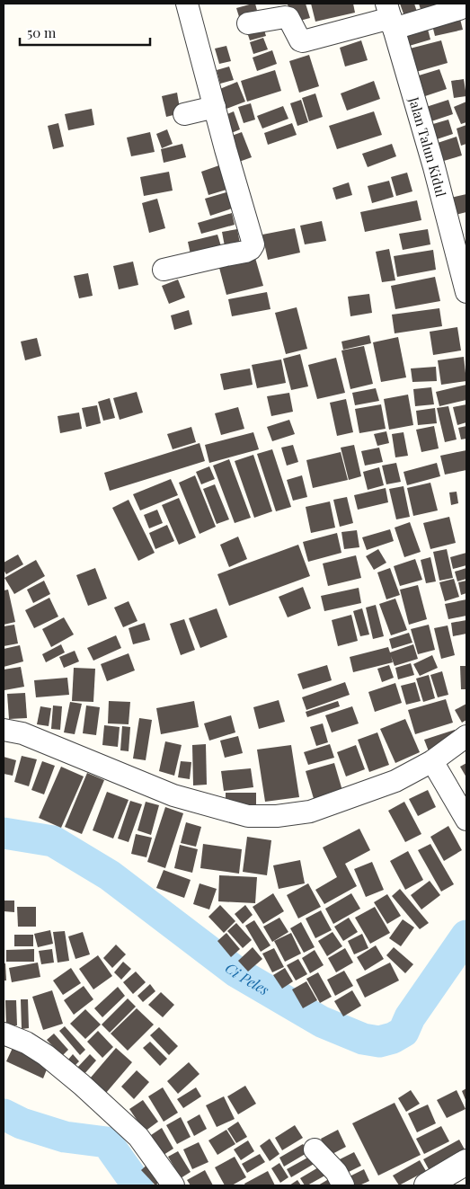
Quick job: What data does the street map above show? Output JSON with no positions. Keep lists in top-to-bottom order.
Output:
{
  "streets": {
    "street": ["Jalan Talun Kidul"]
  },
  "water": ["Ci Peles"],
  "scale_bar": "50 m"
}
